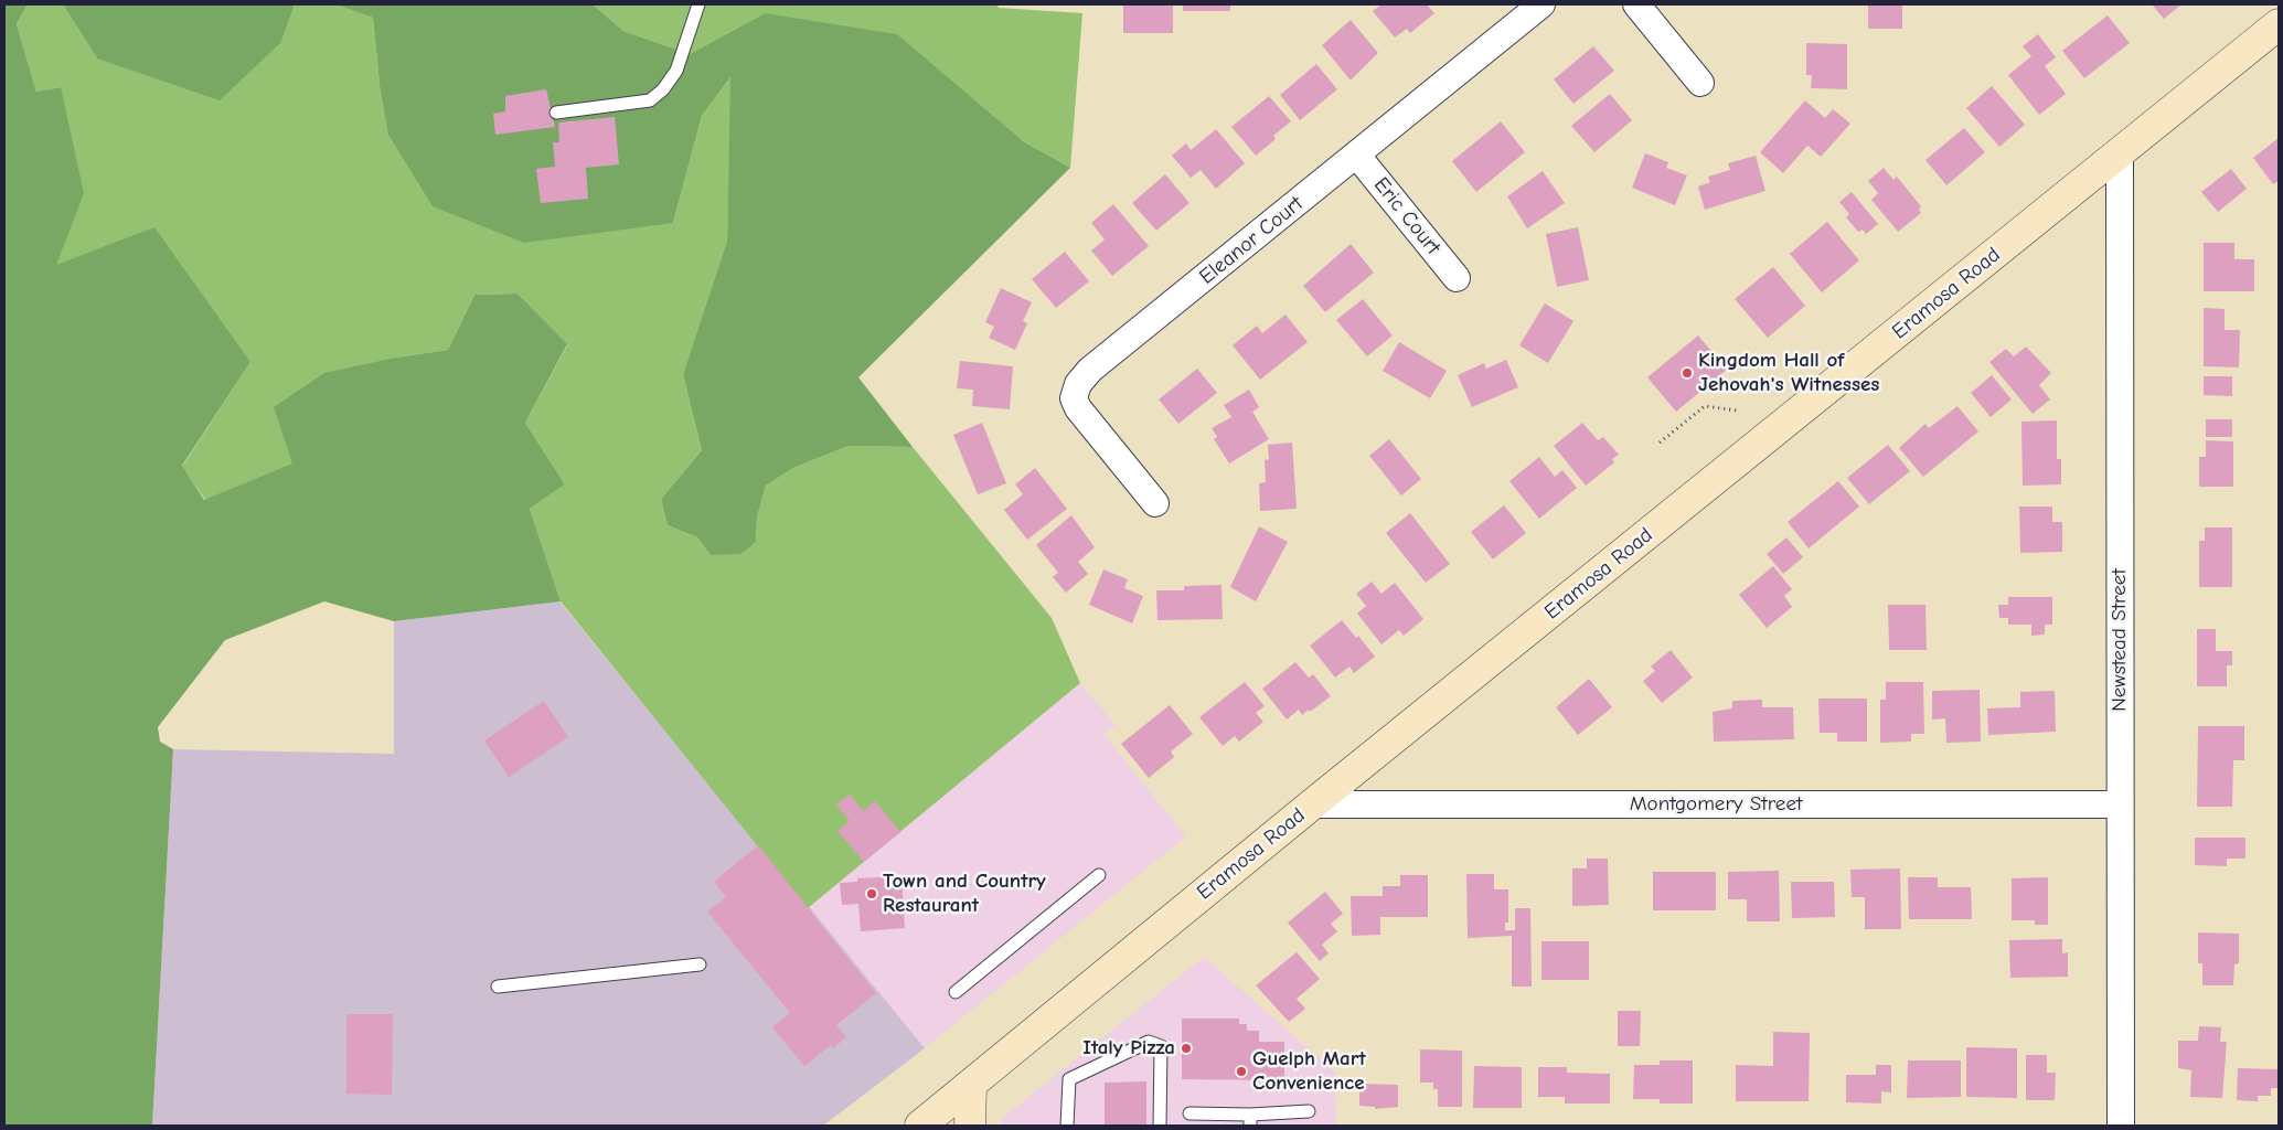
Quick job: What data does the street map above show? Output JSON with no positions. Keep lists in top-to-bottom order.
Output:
{
  "streets": {
    "main road": ["Eramosa Road"],
    "street": [
      "Eric Court",
      "Eleanor Court",
      "Newstead Street",
      "Montgomery Street"
    ]
  },
  "crossings": [
    ["Eric Court", "Eleanor Court"],
    ["Eramosa Road", "Newstead Street"],
    ["Eramosa Road", "Montgomery Street"],
    ["Newstead Street", "Montgomery Street"]
  ],
  "places": [
    "Kingdom Hall of Jehovah's Witnesses",
    "Town and Country Restaurant",
    "Italy Pizza",
    "Guelph Mart Convenience"
  ]
}
